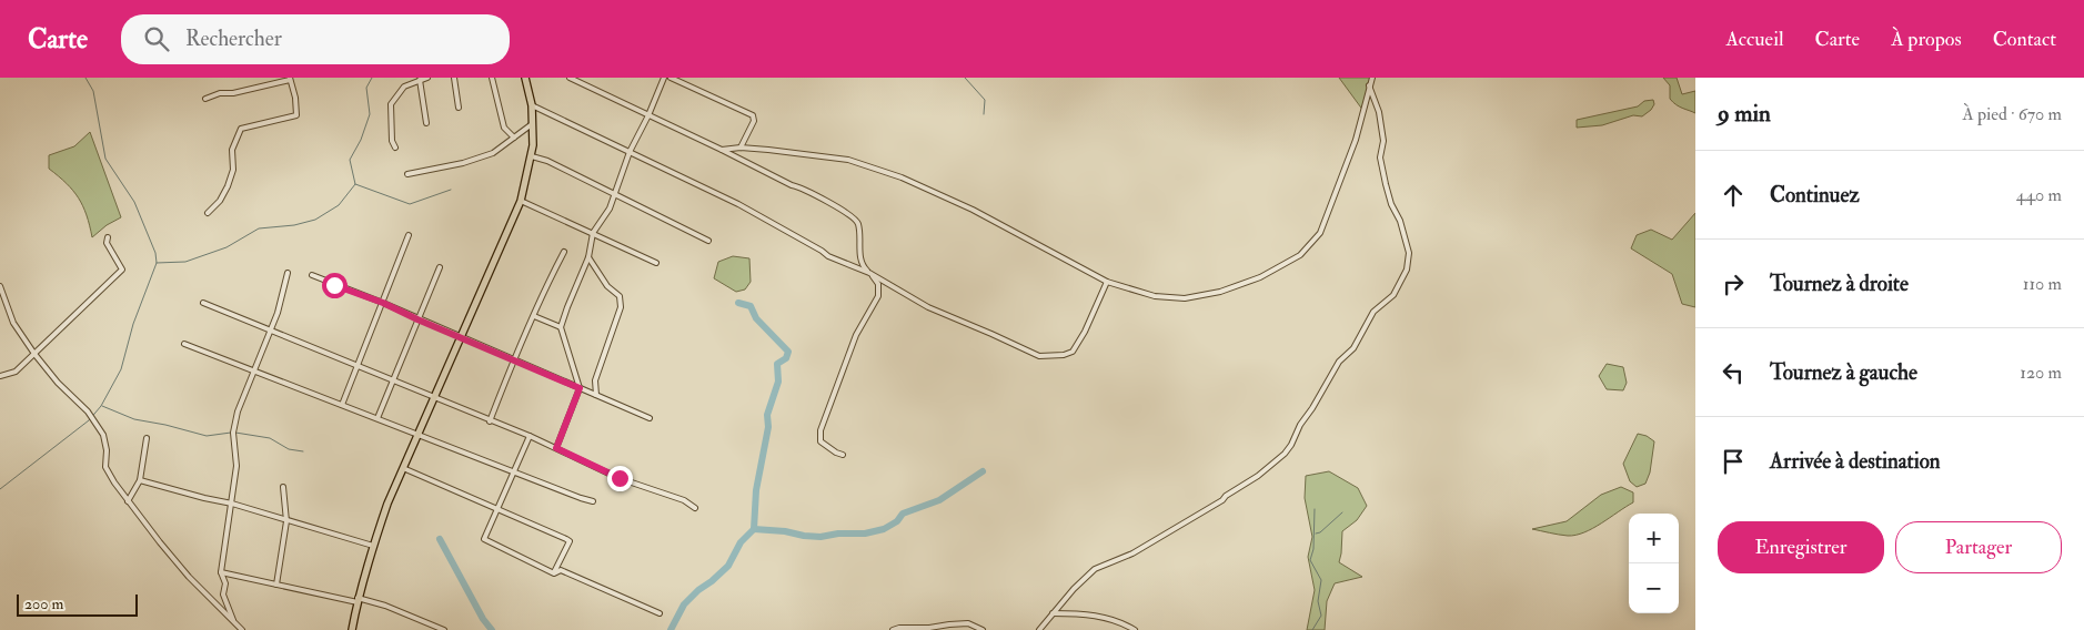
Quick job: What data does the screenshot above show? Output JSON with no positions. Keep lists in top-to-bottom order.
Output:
{
  "scale_bar": "200 m",
  "page": {
    "header": "Carte",
    "search": "Rechercher",
    "nav": [
      "Accueil",
      "Carte",
      "À propos",
      "Contact"
    ],
    "heading": ["9 min", "À pied · 670 m"],
    "list": [
      ["Continuez", "440 m"],
      ["Tournez à droite", "110 m"],
      ["Tournez à gauche", "120 m"],
      "Arrivée à destination"
    ],
    "buttons": ["Enregistrer", "Partager"],
    "map_buttons": ["+", "−"],
    "scale": "200 m"
  }
}
